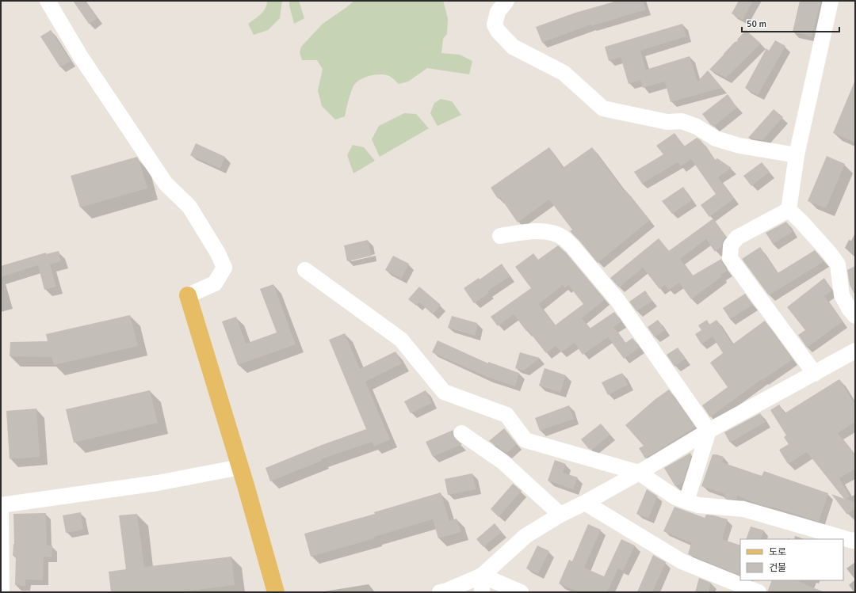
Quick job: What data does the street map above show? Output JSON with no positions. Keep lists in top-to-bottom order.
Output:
{
  "legend": ["도로", "건물"],
  "scale_bar": "50 m"
}
